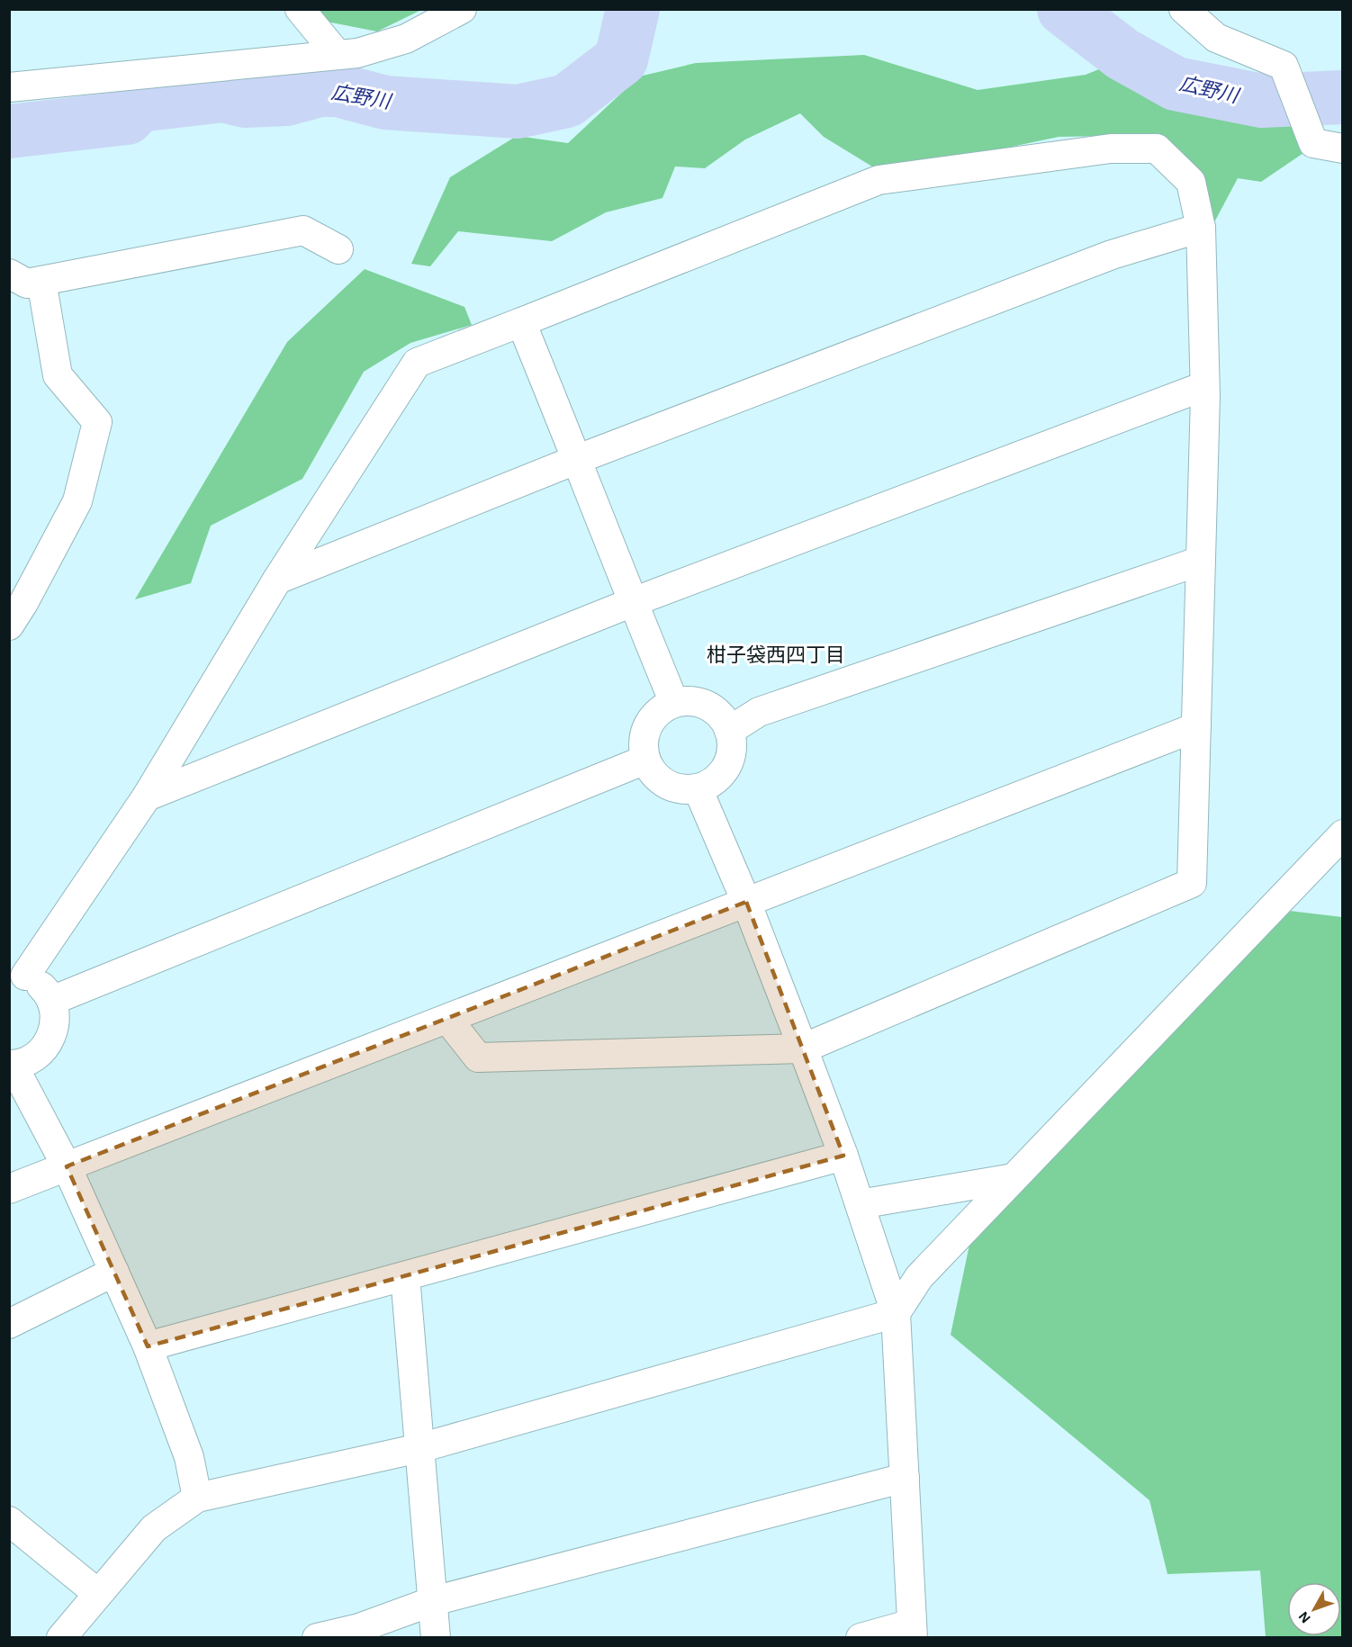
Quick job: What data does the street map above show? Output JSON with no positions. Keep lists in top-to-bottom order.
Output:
{
  "districts": ["柑子袋西四丁目"],
  "water": ["広野川"],
  "north": "bottom left"
}
